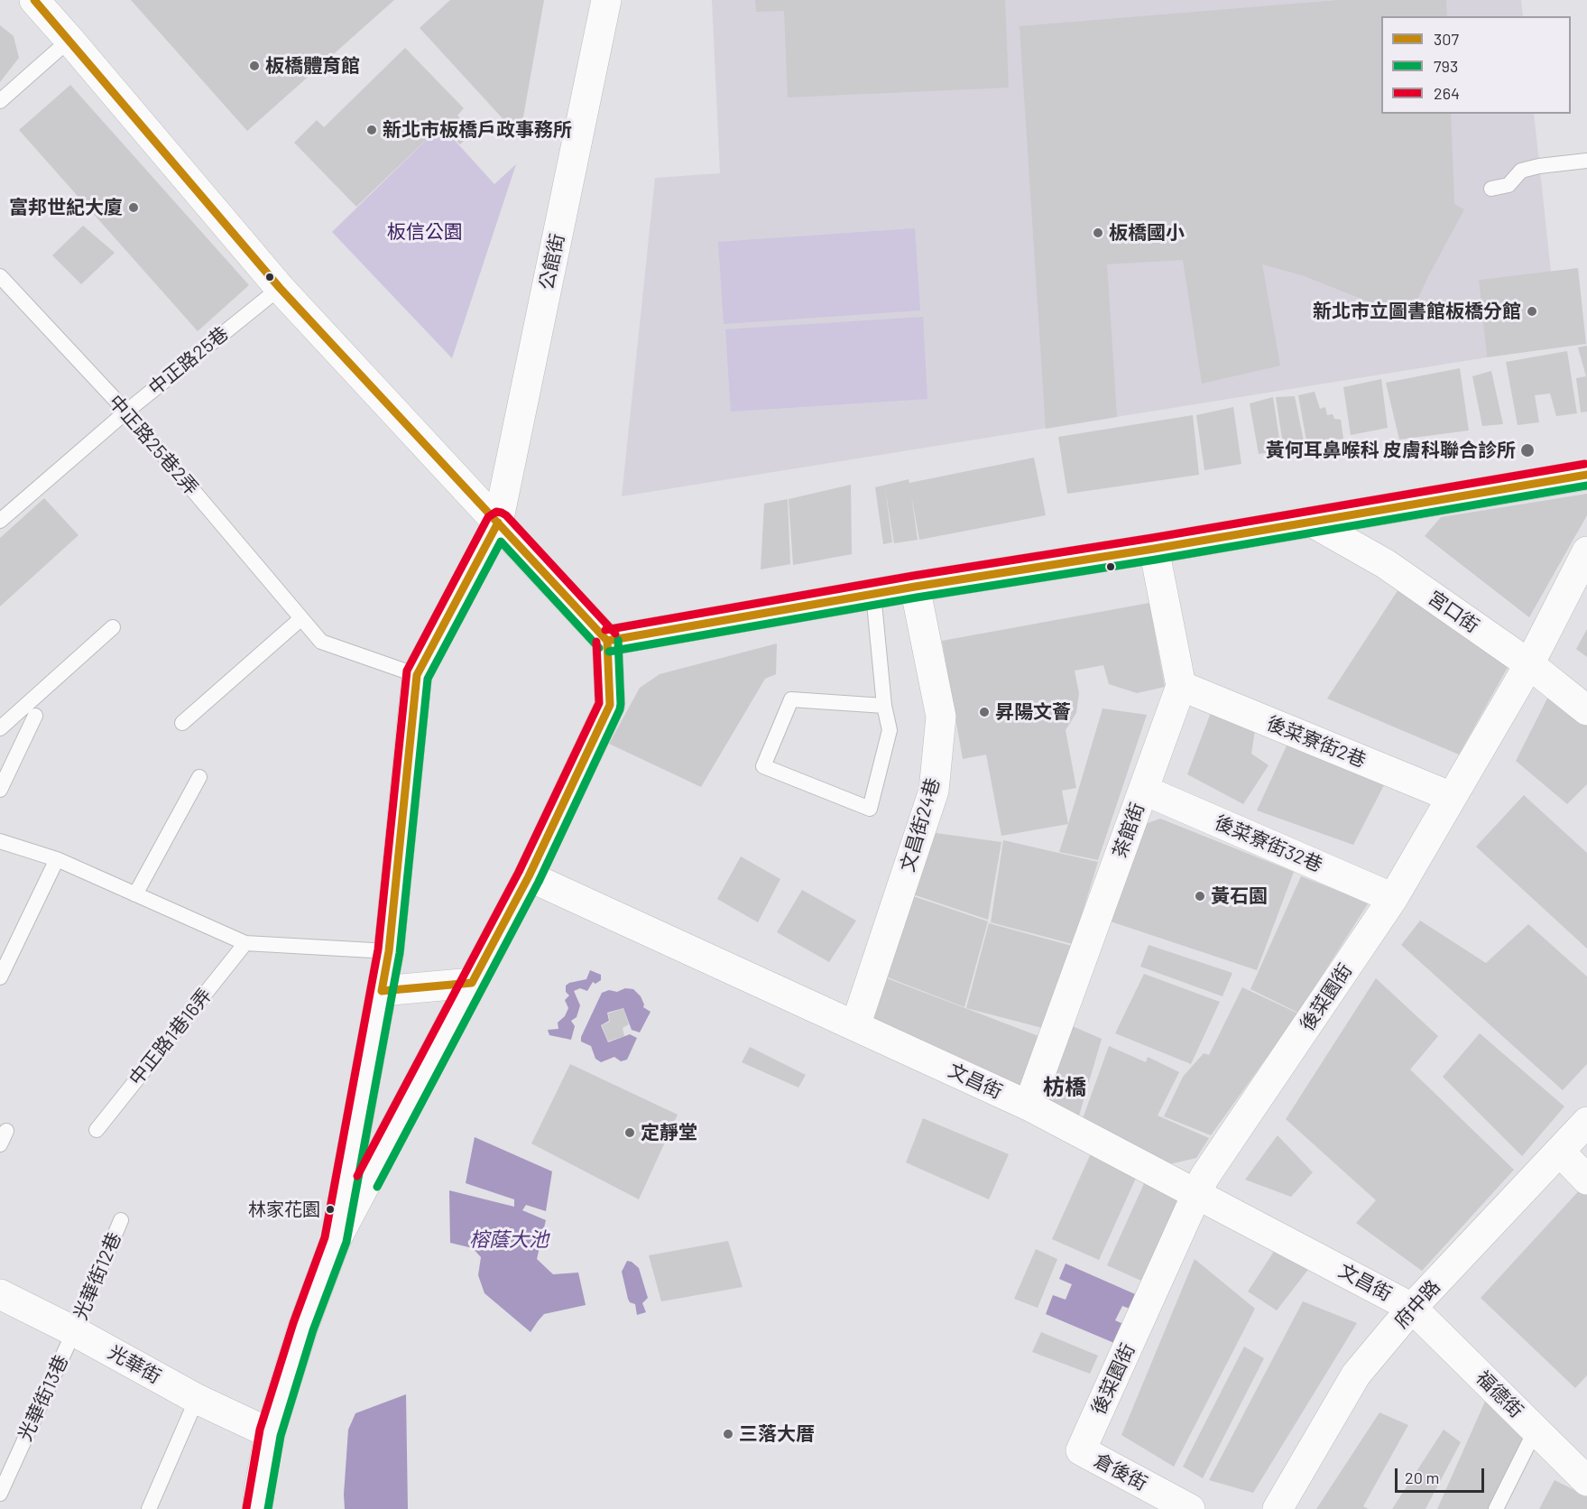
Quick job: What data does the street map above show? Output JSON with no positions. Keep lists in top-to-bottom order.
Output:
{
  "streets": {
    "street": [
      "公館街",
      "宮口街",
      "後菜寮街2巷",
      "文昌街24巷",
      "茶館街",
      "後菜寮街32巷",
      "後菜園街",
      "文昌街",
      "府中路",
      "光華街",
      "福德街",
      "倉後街"
    ],
    "lane": [
      "中正路25巷",
      "中正路25巷2弄",
      "中正路1巷16弄",
      "光華街12巷",
      "光華街13巷"
    ]
  },
  "crossings": [
    ["公館街", "中正路25巷2弄"],
    ["中正路25巷", "中正路25巷2弄"],
    ["宮口街", "後菜園街"],
    ["後菜寮街2巷", "茶館街"],
    ["後菜寮街2巷", "後菜園街"],
    ["文昌街24巷", "文昌街"],
    ["茶館街", "後菜寮街32巷"],
    ["茶館街", "文昌街"],
    ["後菜寮街32巷", "後菜園街"],
    ["後菜園街", "文昌街"],
    ["後菜園街", "倉後街"],
    ["文昌街", "府中路"],
    ["文昌街", "福德街"],
    ["光華街12巷", "光華街"],
    ["光華街12巷", "光華街13巷"],
    ["府中路", "福德街"],
    ["光華街", "光華街13巷"]
  ],
  "districts": ["枋橋"],
  "water": ["榕蔭大池"],
  "parks": ["板信公園"],
  "places": [
    "板橋體育館",
    "新北市板橋戶政事務所",
    "富邦世紀大廈",
    "板橋國小",
    "新北市立圖書館板橋分館",
    "黃何耳鼻喉科 皮膚科聯合診所",
    "昇陽文薈",
    "黃石園",
    "定靜堂",
    "林家花園",
    "三落大厝"
  ],
  "lines": ["transit line 307", "transit line 264", "transit line 793"],
  "legend": ["307", "793", "264"],
  "scale_bar": "20 m"
}
